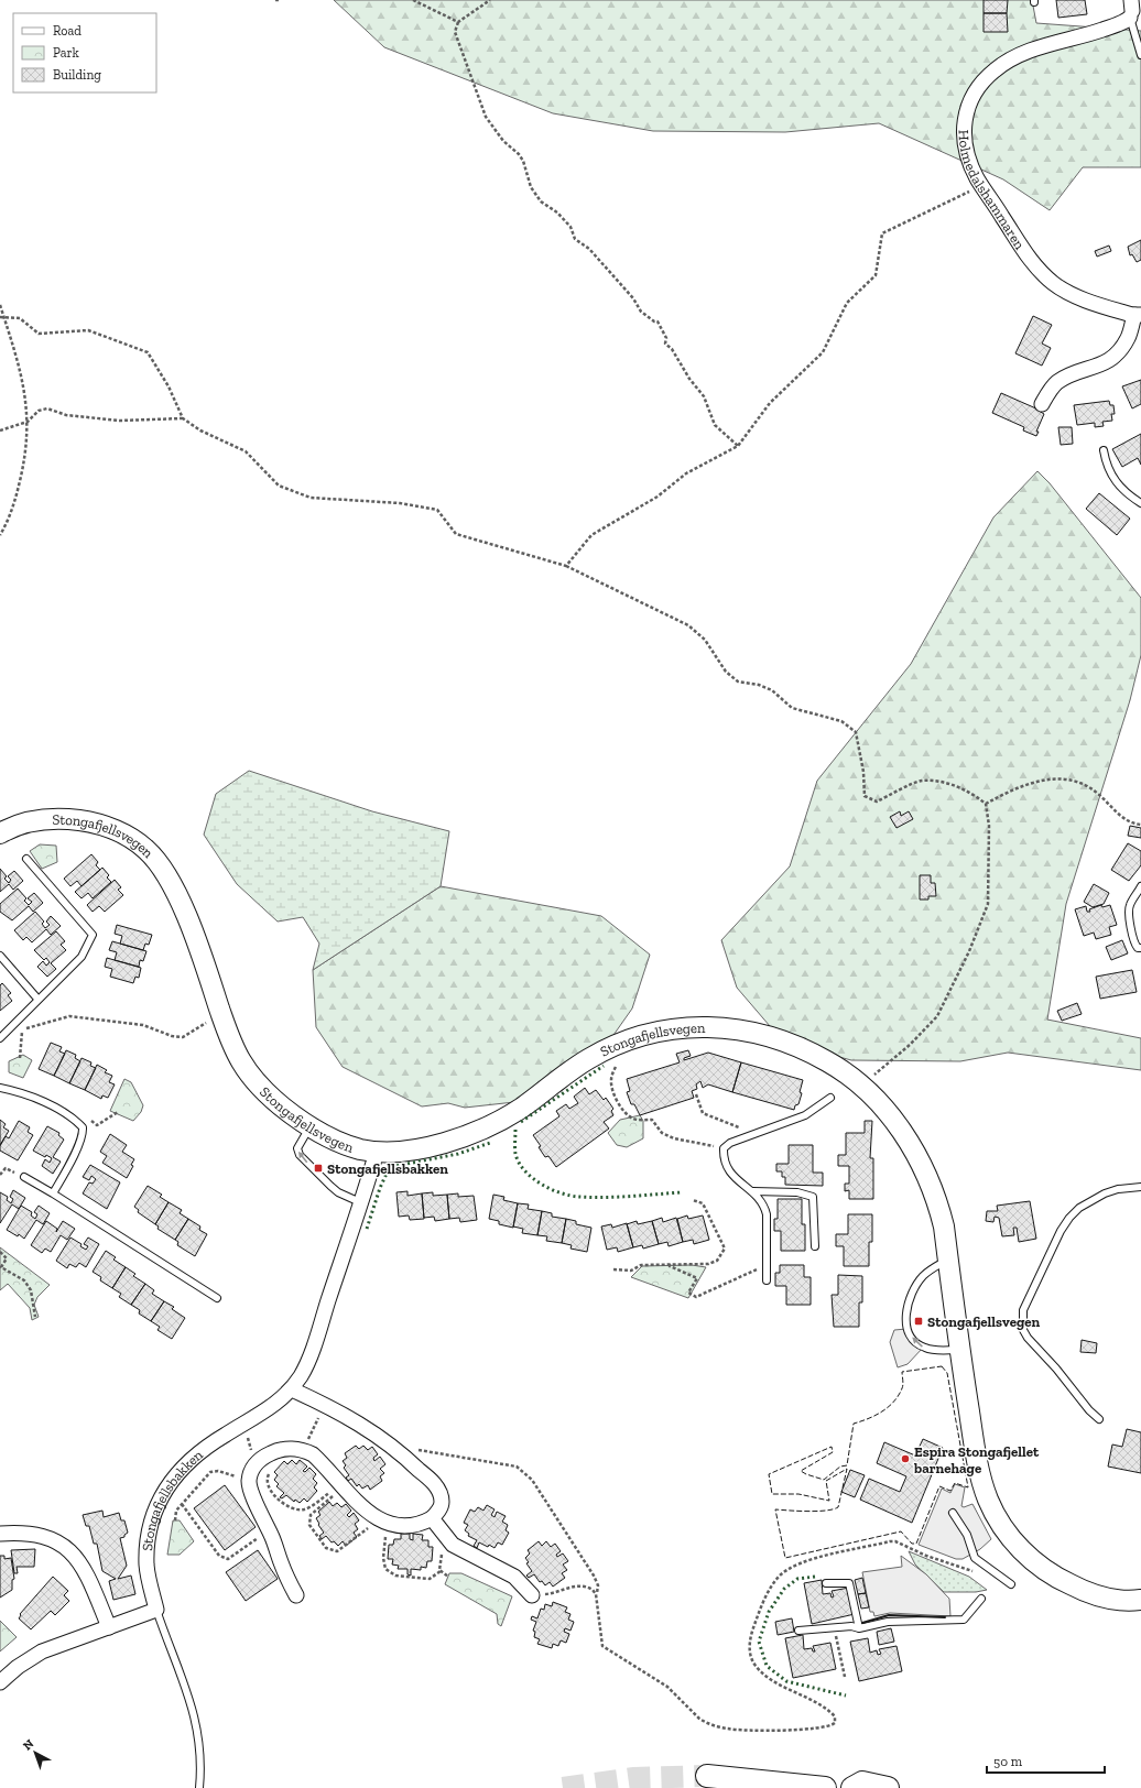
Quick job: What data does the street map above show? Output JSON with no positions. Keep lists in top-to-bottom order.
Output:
{
  "streets": {
    "street": ["Holmedalshammaren", "Stongafjellsvegen", "Stongafjellsbakken"]
  },
  "crossings": [
    ["Stongafjellsvegen", "Stongafjellsbakken"]
  ],
  "places": {
    "transit": ["Stongafjellsbakken", "Stongafjellsvegen"],
    "other": ["Espira Stongafjellet barnehage"]
  },
  "legend": ["Road", "Park", "Building"],
  "scale_bar": "50 m",
  "north": "top left"
}
